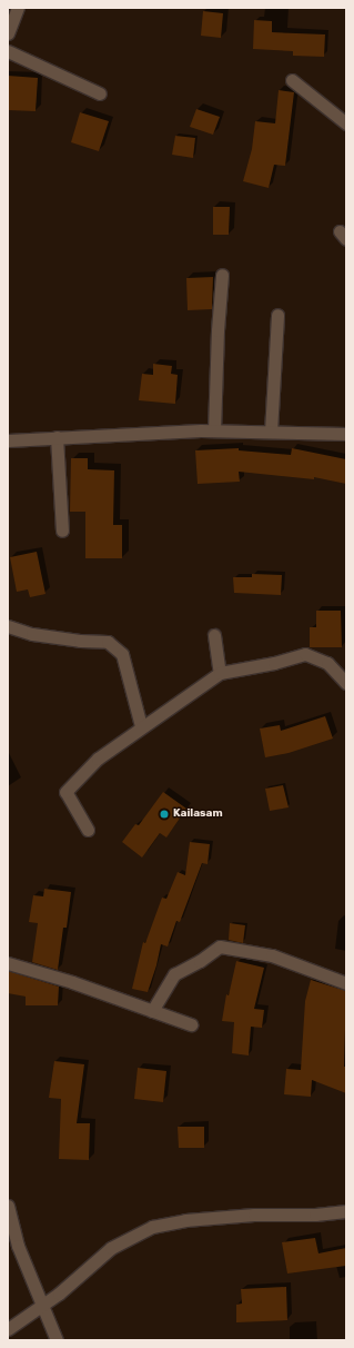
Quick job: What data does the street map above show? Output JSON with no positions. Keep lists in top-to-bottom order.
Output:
{
  "places": ["Kailasam"]
}
